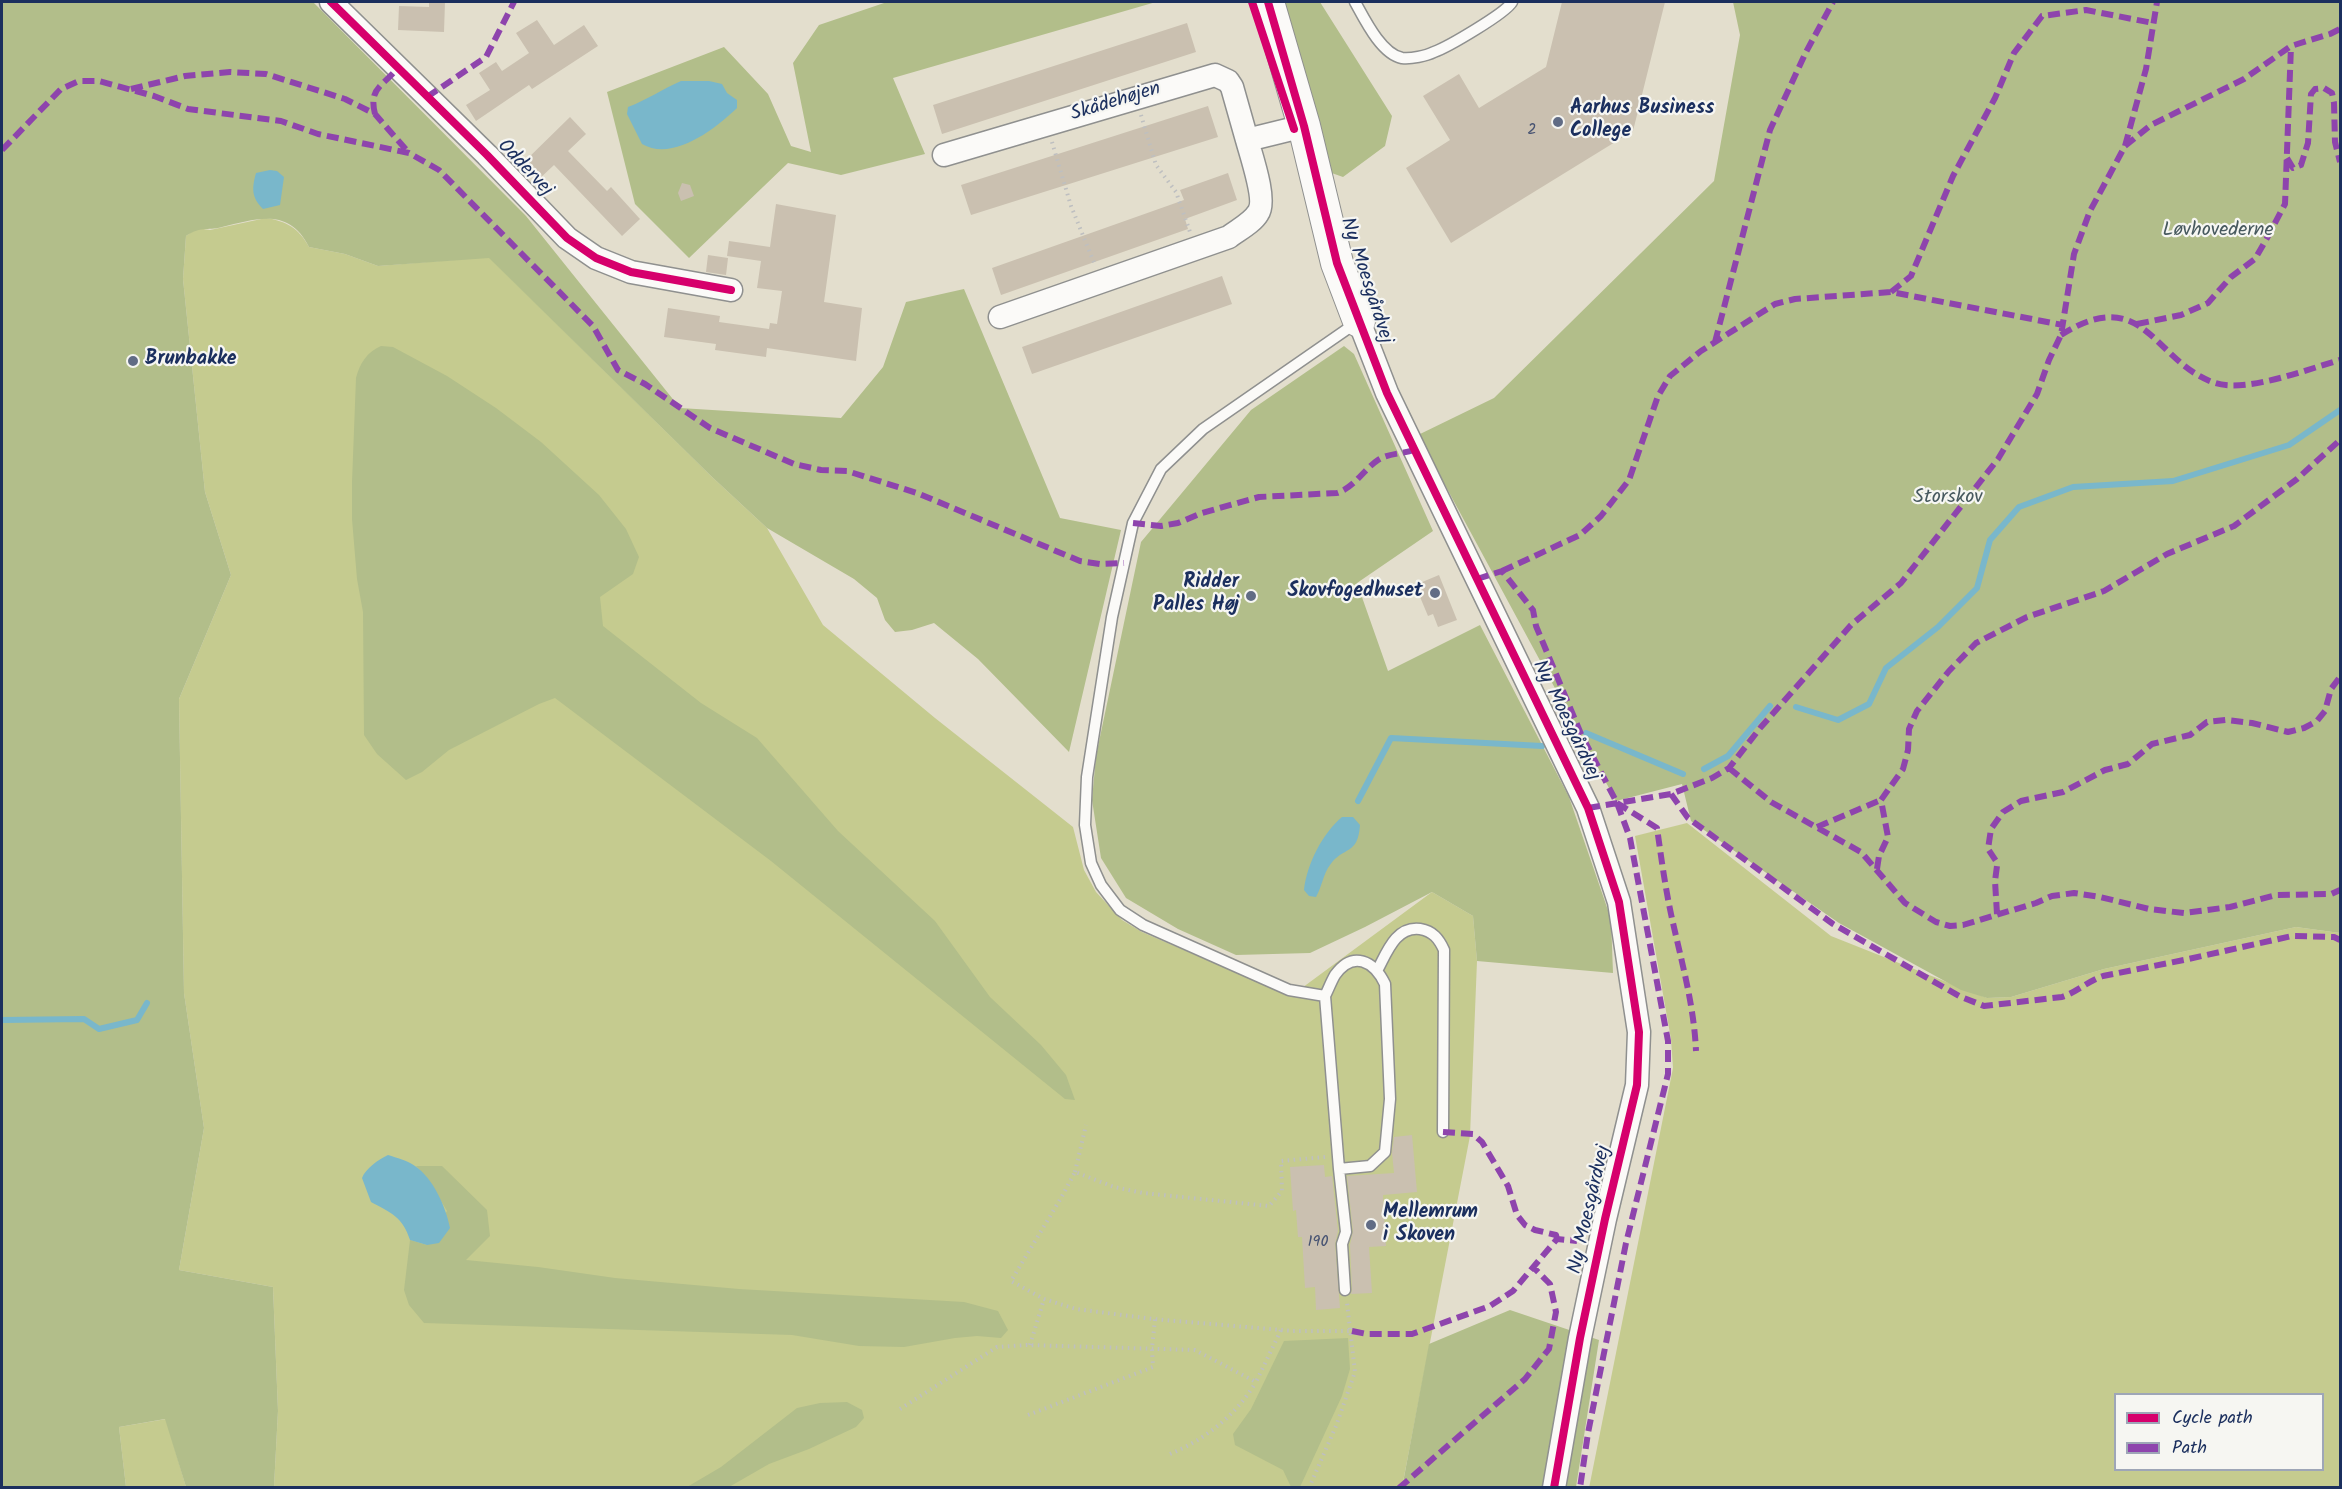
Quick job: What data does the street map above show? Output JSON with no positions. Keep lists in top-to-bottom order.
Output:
{
  "streets": {
    "street": ["Skådehøjen", "Oddervej", "Ny Moesgårdvej"]
  },
  "parks": ["Løvhovederne", "Storskov"],
  "places": [
    "Aarhus Business College",
    "Brunbakke",
    "Skovfogedhuset",
    "Ridder Palles Høj",
    "Mellemrum i Skoven"
  ],
  "house_numbers": ["2", "190"],
  "legend": ["Cycle path", "Path"]
}
